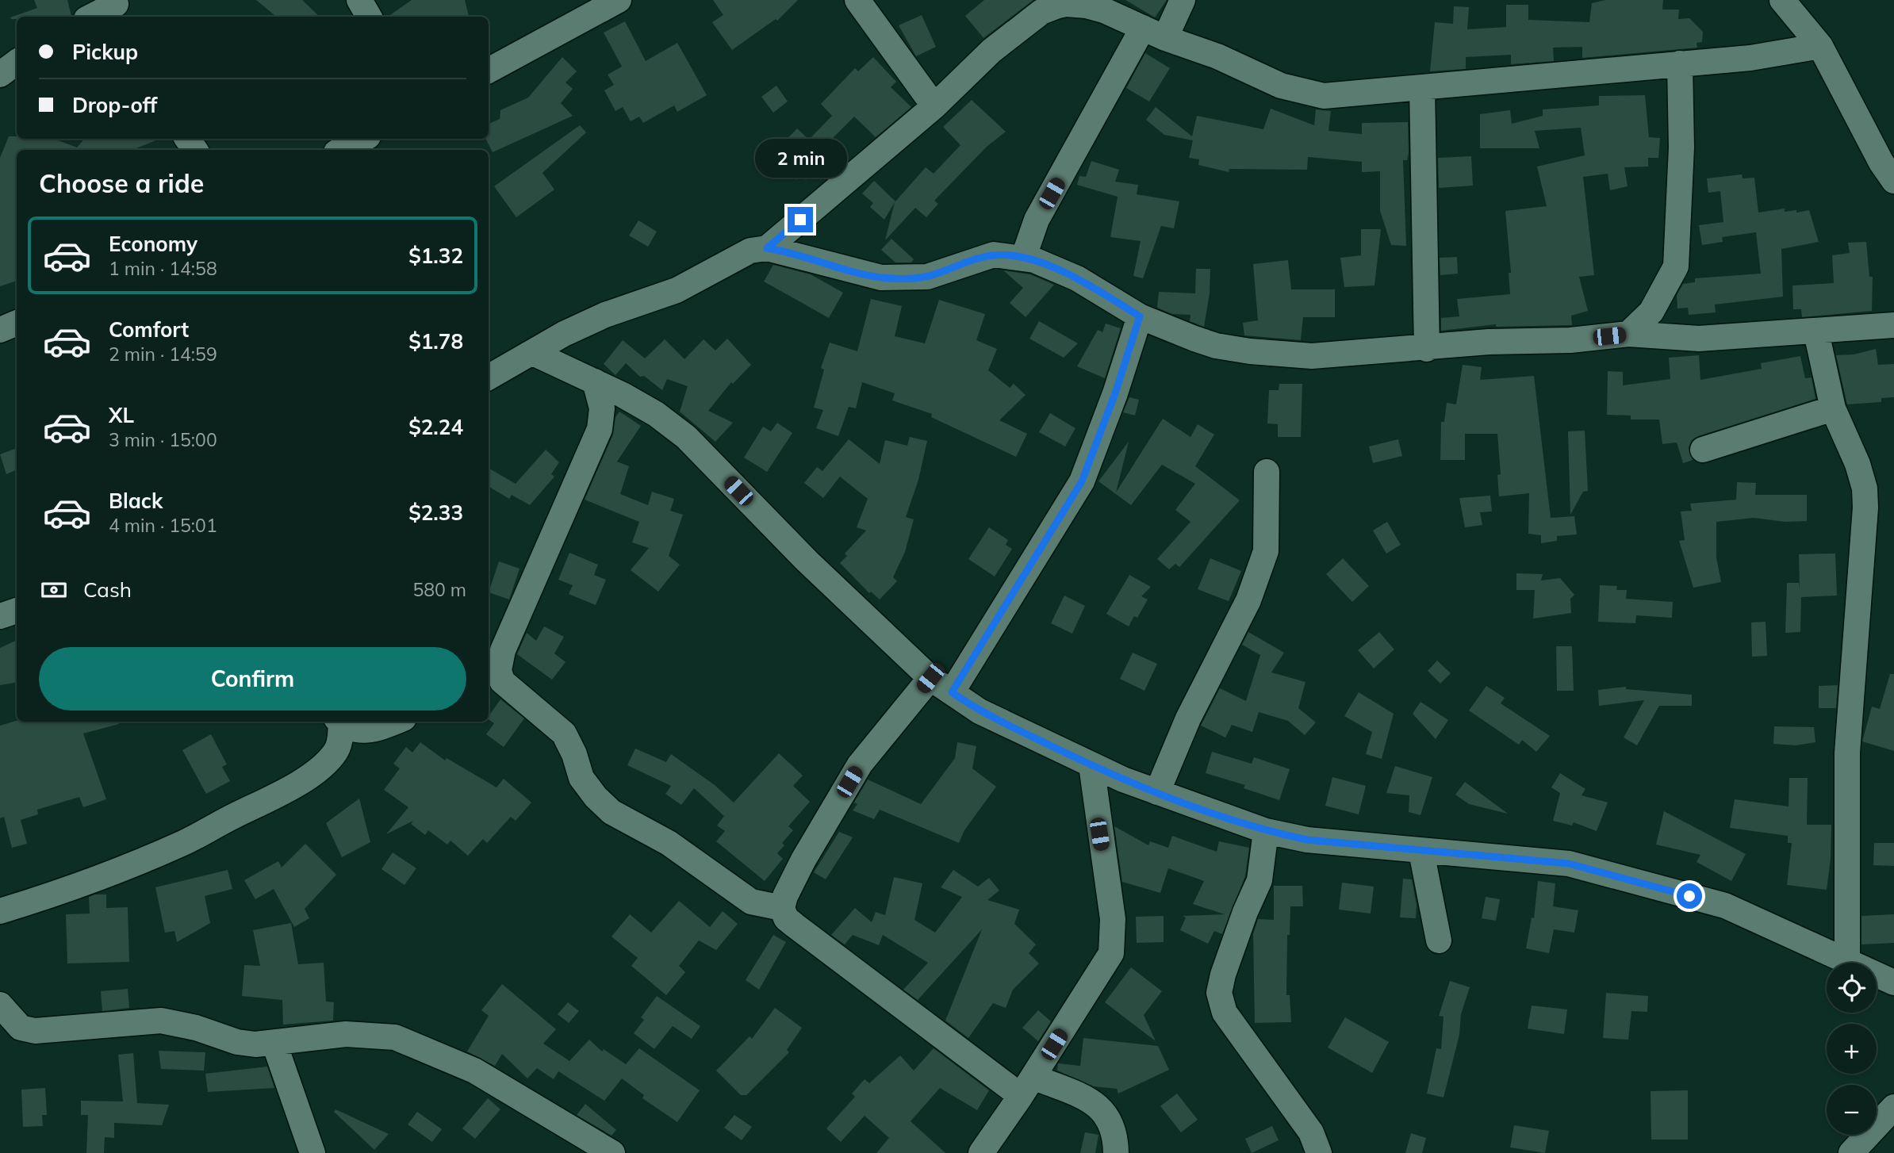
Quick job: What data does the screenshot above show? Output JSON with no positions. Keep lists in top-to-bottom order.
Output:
{
  "page": {
    "banner": ["Pickup", "Drop-off"],
    "bubble": "2 min",
    "heading": "Choose a ride",
    "list": [
      {
        "name": "Economy",
        "note": "1 min · 14:58",
        "value": "$1.32"
      },
      {
        "name": "Comfort",
        "note": "2 min · 14:59",
        "value": "$1.78"
      },
      {
        "name": "XL",
        "note": "3 min · 15:00",
        "value": "$2.24"
      },
      {
        "name": "Black",
        "note": "4 min · 15:01",
        "value": "$2.33"
      }
    ],
    "pay": ["Cash", "580 m"],
    "buttons": "Confirm",
    "map_buttons": ["+", "−"]
  }
}
